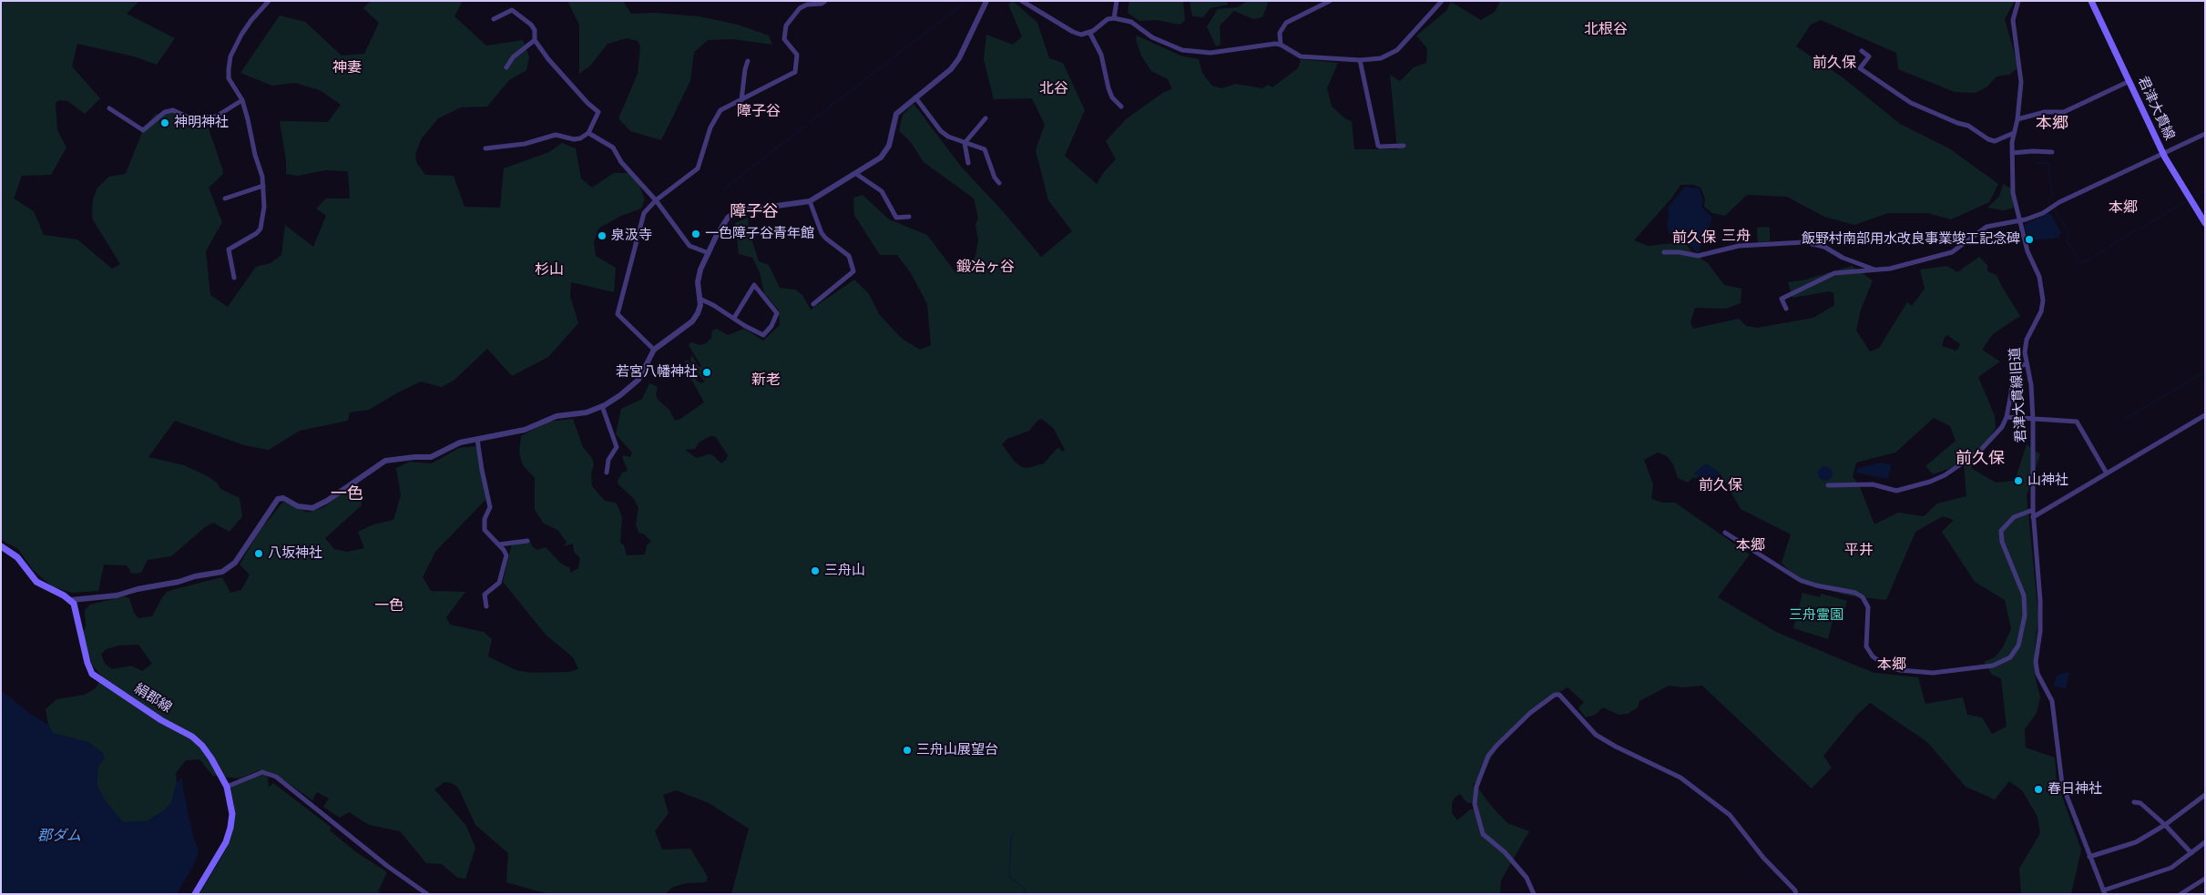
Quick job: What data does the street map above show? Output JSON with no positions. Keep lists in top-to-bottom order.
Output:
{
  "streets": {
    "main road": ["君津大貫線", "絹郡線"],
    "street": ["君津大貫線旧道"]
  },
  "districts": [
    "北根谷",
    "前久保",
    "神妻",
    "北谷",
    "障子谷",
    "本郷",
    "本郷",
    "障子谷",
    "三舟",
    "前久保",
    "鍛冶ヶ谷",
    "杉山",
    "新老",
    "前久保",
    "前久保",
    "一色",
    "本郷",
    "平井",
    "一色",
    "本郷"
  ],
  "water": ["郡ダム"],
  "parks": ["三舟霊園"],
  "places": [
    "神明神社",
    "一色障子谷青年館",
    "泉汲寺",
    "飯野村南部用水改良事業竣工記念碑",
    "若宮八幡神社",
    "山神社",
    "八坂神社",
    "三舟山",
    "三舟山展望台",
    "春日神社"
  ]
}
